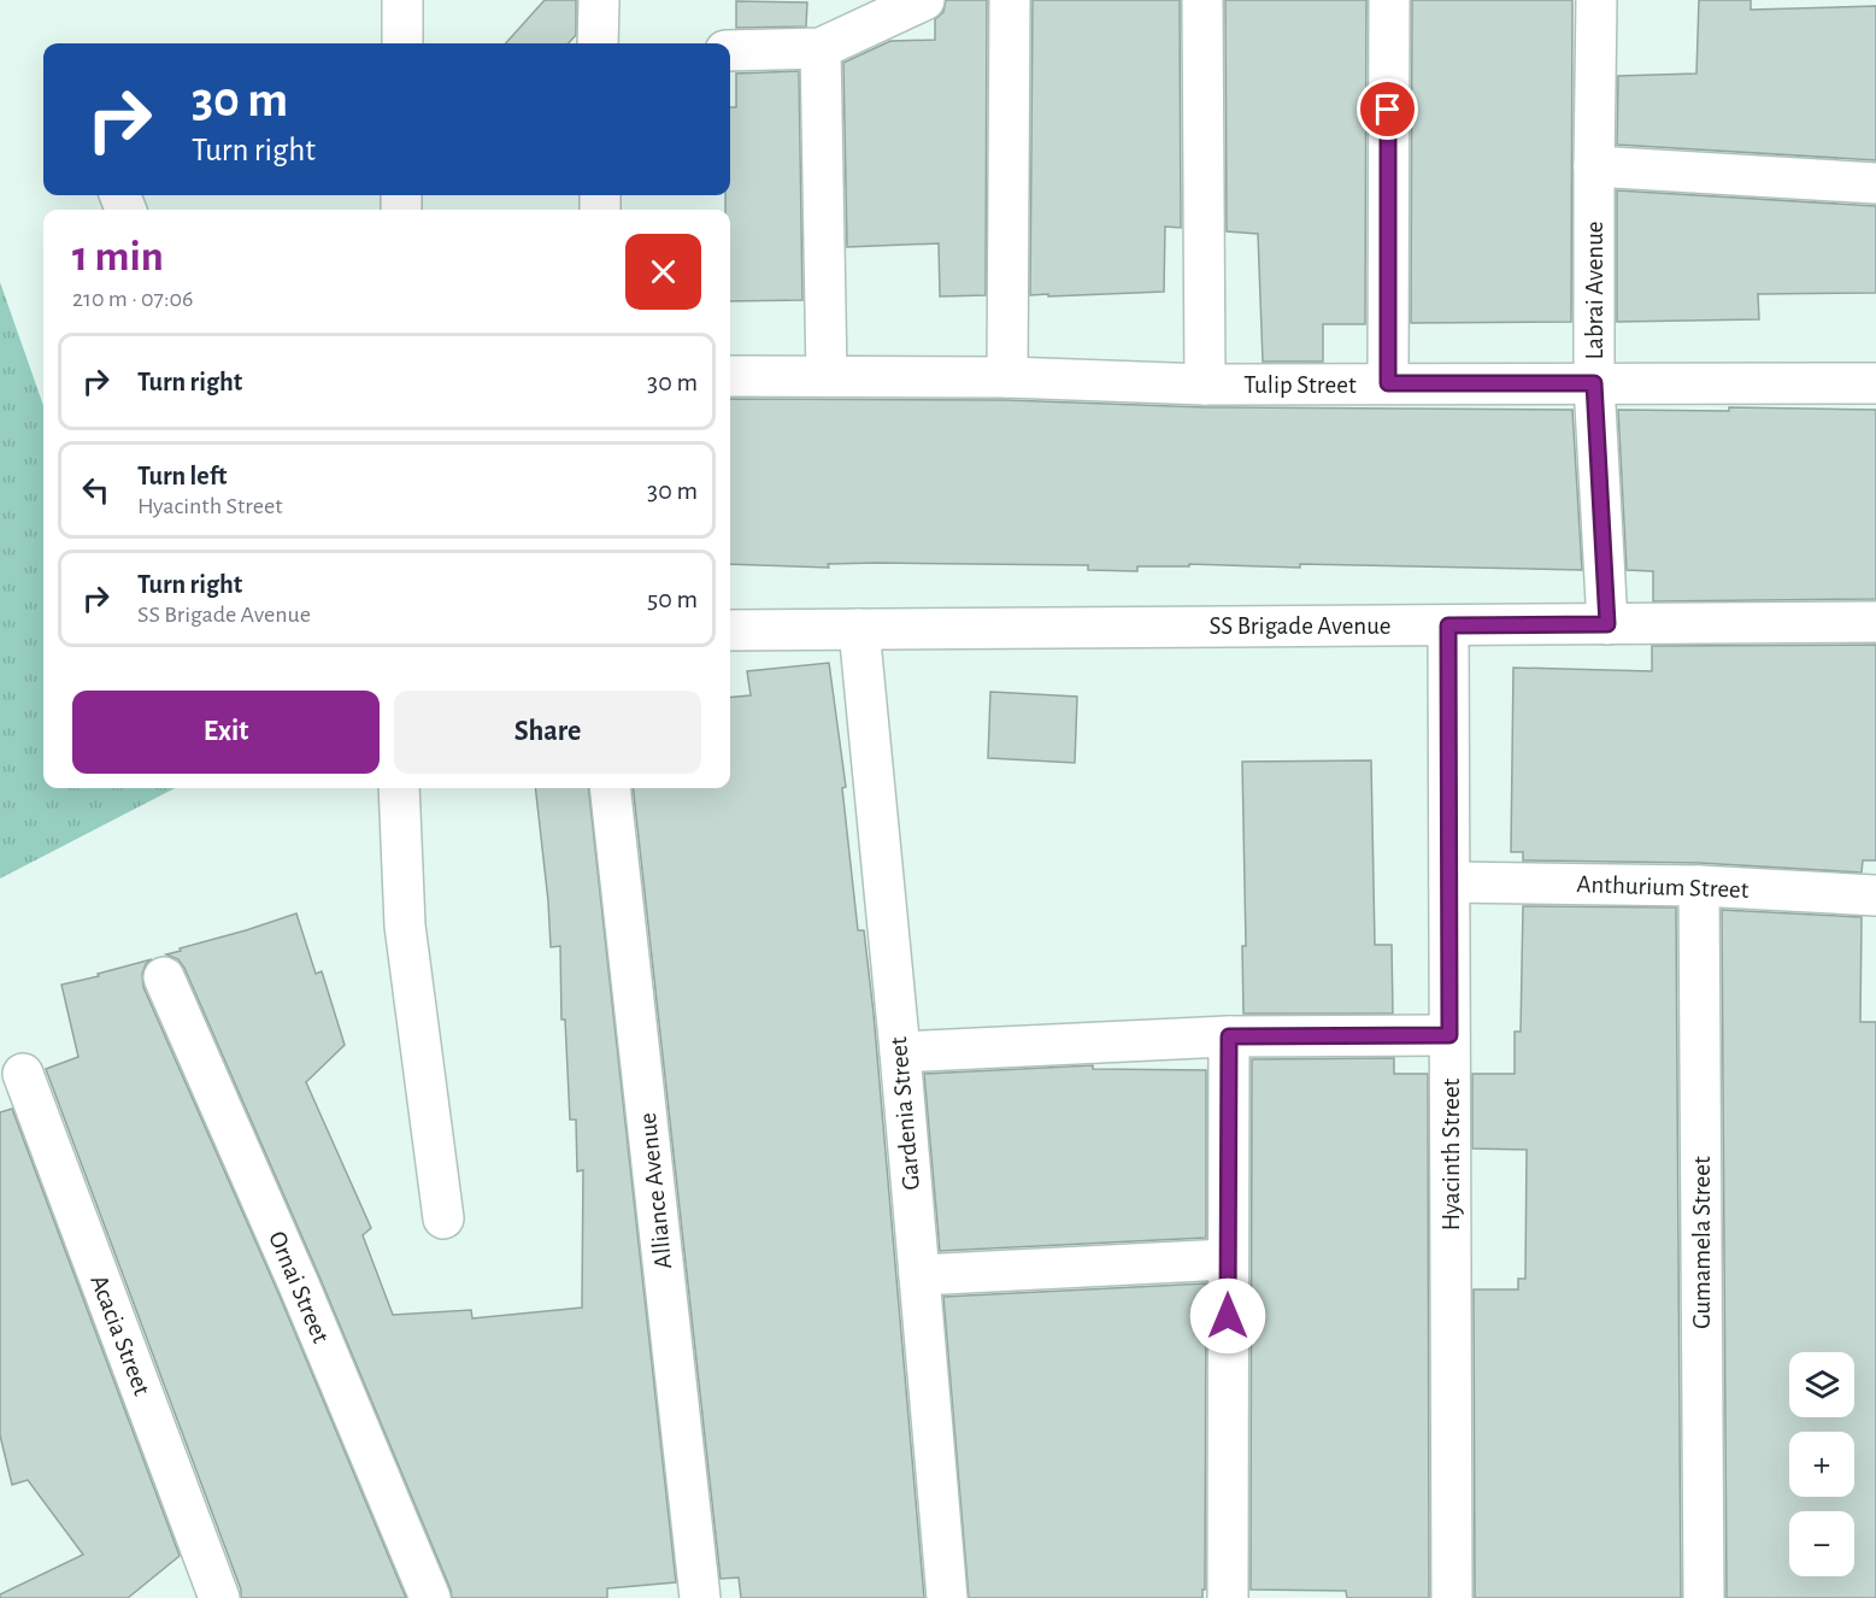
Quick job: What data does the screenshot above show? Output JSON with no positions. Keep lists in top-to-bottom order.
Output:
{
  "streets": {
    "street": [
      "Labrai Avenue",
      "Tulip Street",
      "SS Brigade Avenue",
      "Anthurium Street",
      "Gardenia Street",
      "Hyacinth Street",
      "Alliance Avenue",
      "Gumamela Street",
      "Ornai Street",
      "Acacia Street"
    ]
  },
  "crossings": [
    ["Labrai Avenue", "Tulip Street"],
    ["Labrai Avenue", "SS Brigade Avenue"],
    ["SS Brigade Avenue", "Gardenia Street"],
    ["SS Brigade Avenue", "Hyacinth Street"],
    ["Anthurium Street", "Hyacinth Street"],
    ["Anthurium Street", "Gumamela Street"]
  ],
  "page": {
    "turn": ["30 m", "Turn right"],
    "heading": ["1 min", "210 m · 07:06"],
    "list": [
      {
        "name": "Turn right",
        "value": "30 m"
      },
      {
        "name": "Turn left",
        "note": "Hyacinth Street",
        "value": "30 m"
      },
      {
        "name": "Turn right",
        "note": "SS Brigade Avenue",
        "value": "50 m"
      }
    ],
    "buttons": ["Exit", "Share"],
    "map_buttons": ["+", "−"]
  }
}
